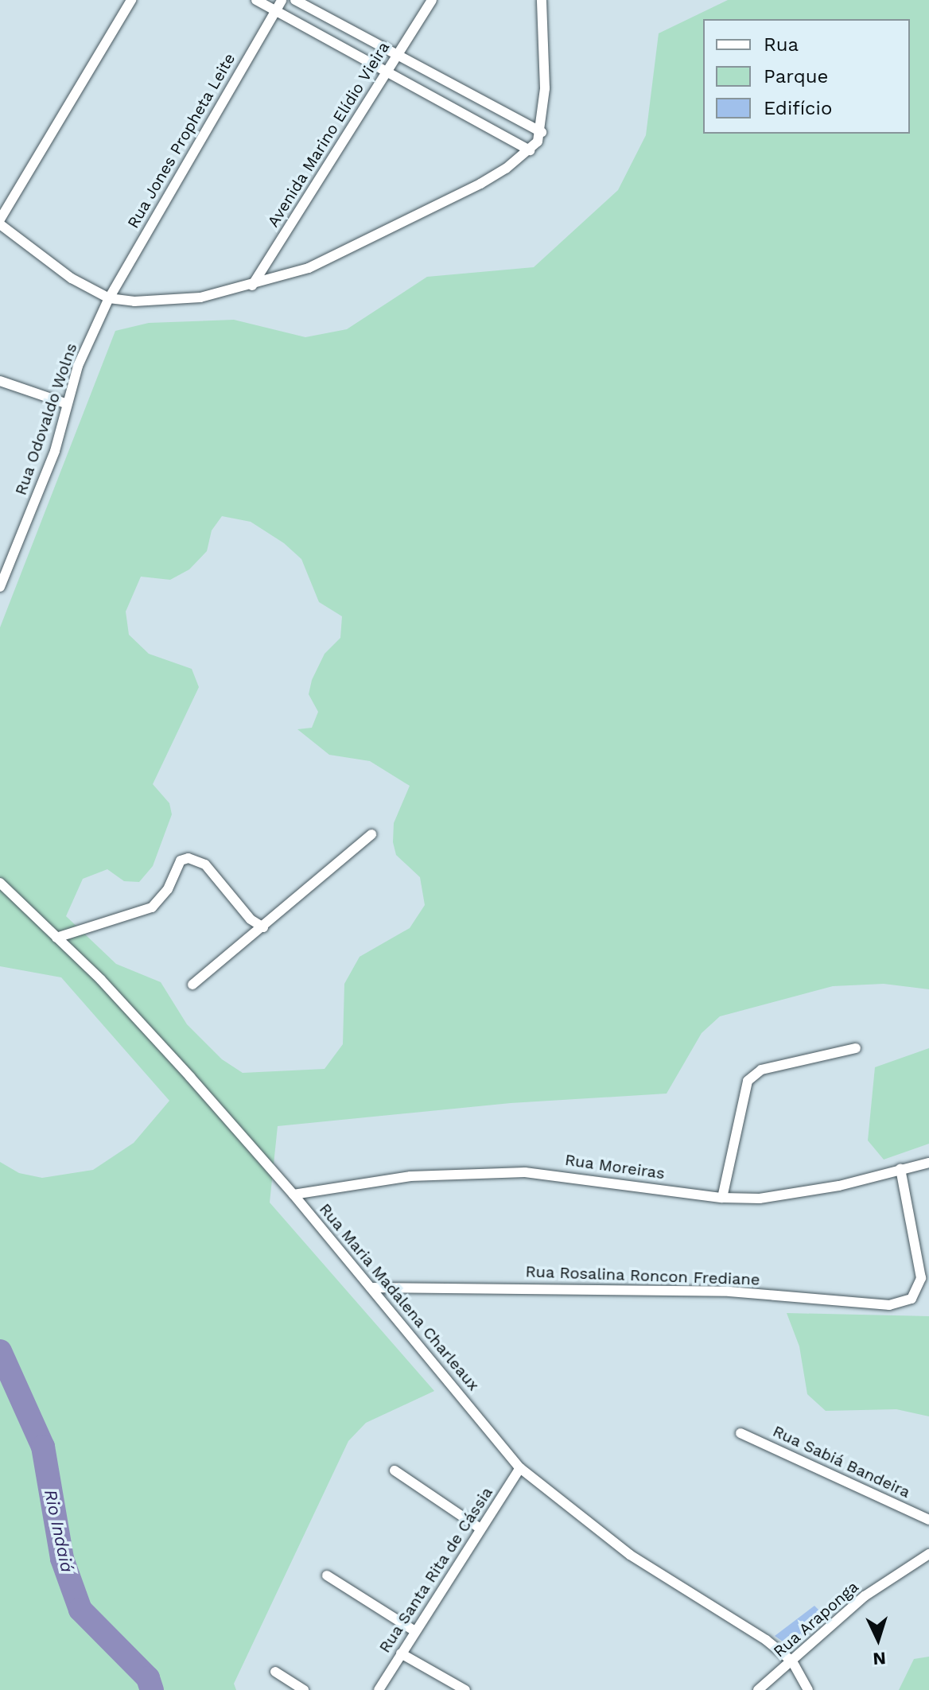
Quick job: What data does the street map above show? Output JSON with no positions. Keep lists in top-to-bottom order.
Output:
{
  "streets": {
    "street": [
      "Avenida Marino Elídio Vieira",
      "Rua Jones Propheta Leite",
      "Rua Odovaldo Wolns",
      "Rua Moreiras",
      "Rua Rosalina Roncon Frediane",
      "Rua Maria Madalena Charleaux",
      "Rua Sabiá Bandeira",
      "Rua Santa Rita de Cássia",
      "Rua Araponga"
    ]
  },
  "crossings": [
    ["Rua Jones Propheta Leite", "Rua Odovaldo Wolns"],
    ["Rua Moreiras", "Rua Rosalina Roncon Frediane"],
    ["Rua Moreiras", "Rua Maria Madalena Charleaux"],
    ["Rua Rosalina Roncon Frediane", "Rua Maria Madalena Charleaux"],
    ["Rua Maria Madalena Charleaux", "Rua Santa Rita de Cássia"],
    ["Rua Maria Madalena Charleaux", "Rua Araponga"]
  ],
  "water": ["Rio Indaiá"],
  "legend": ["Rua", "Parque", "Edifício"],
  "north": "bottom"
}
